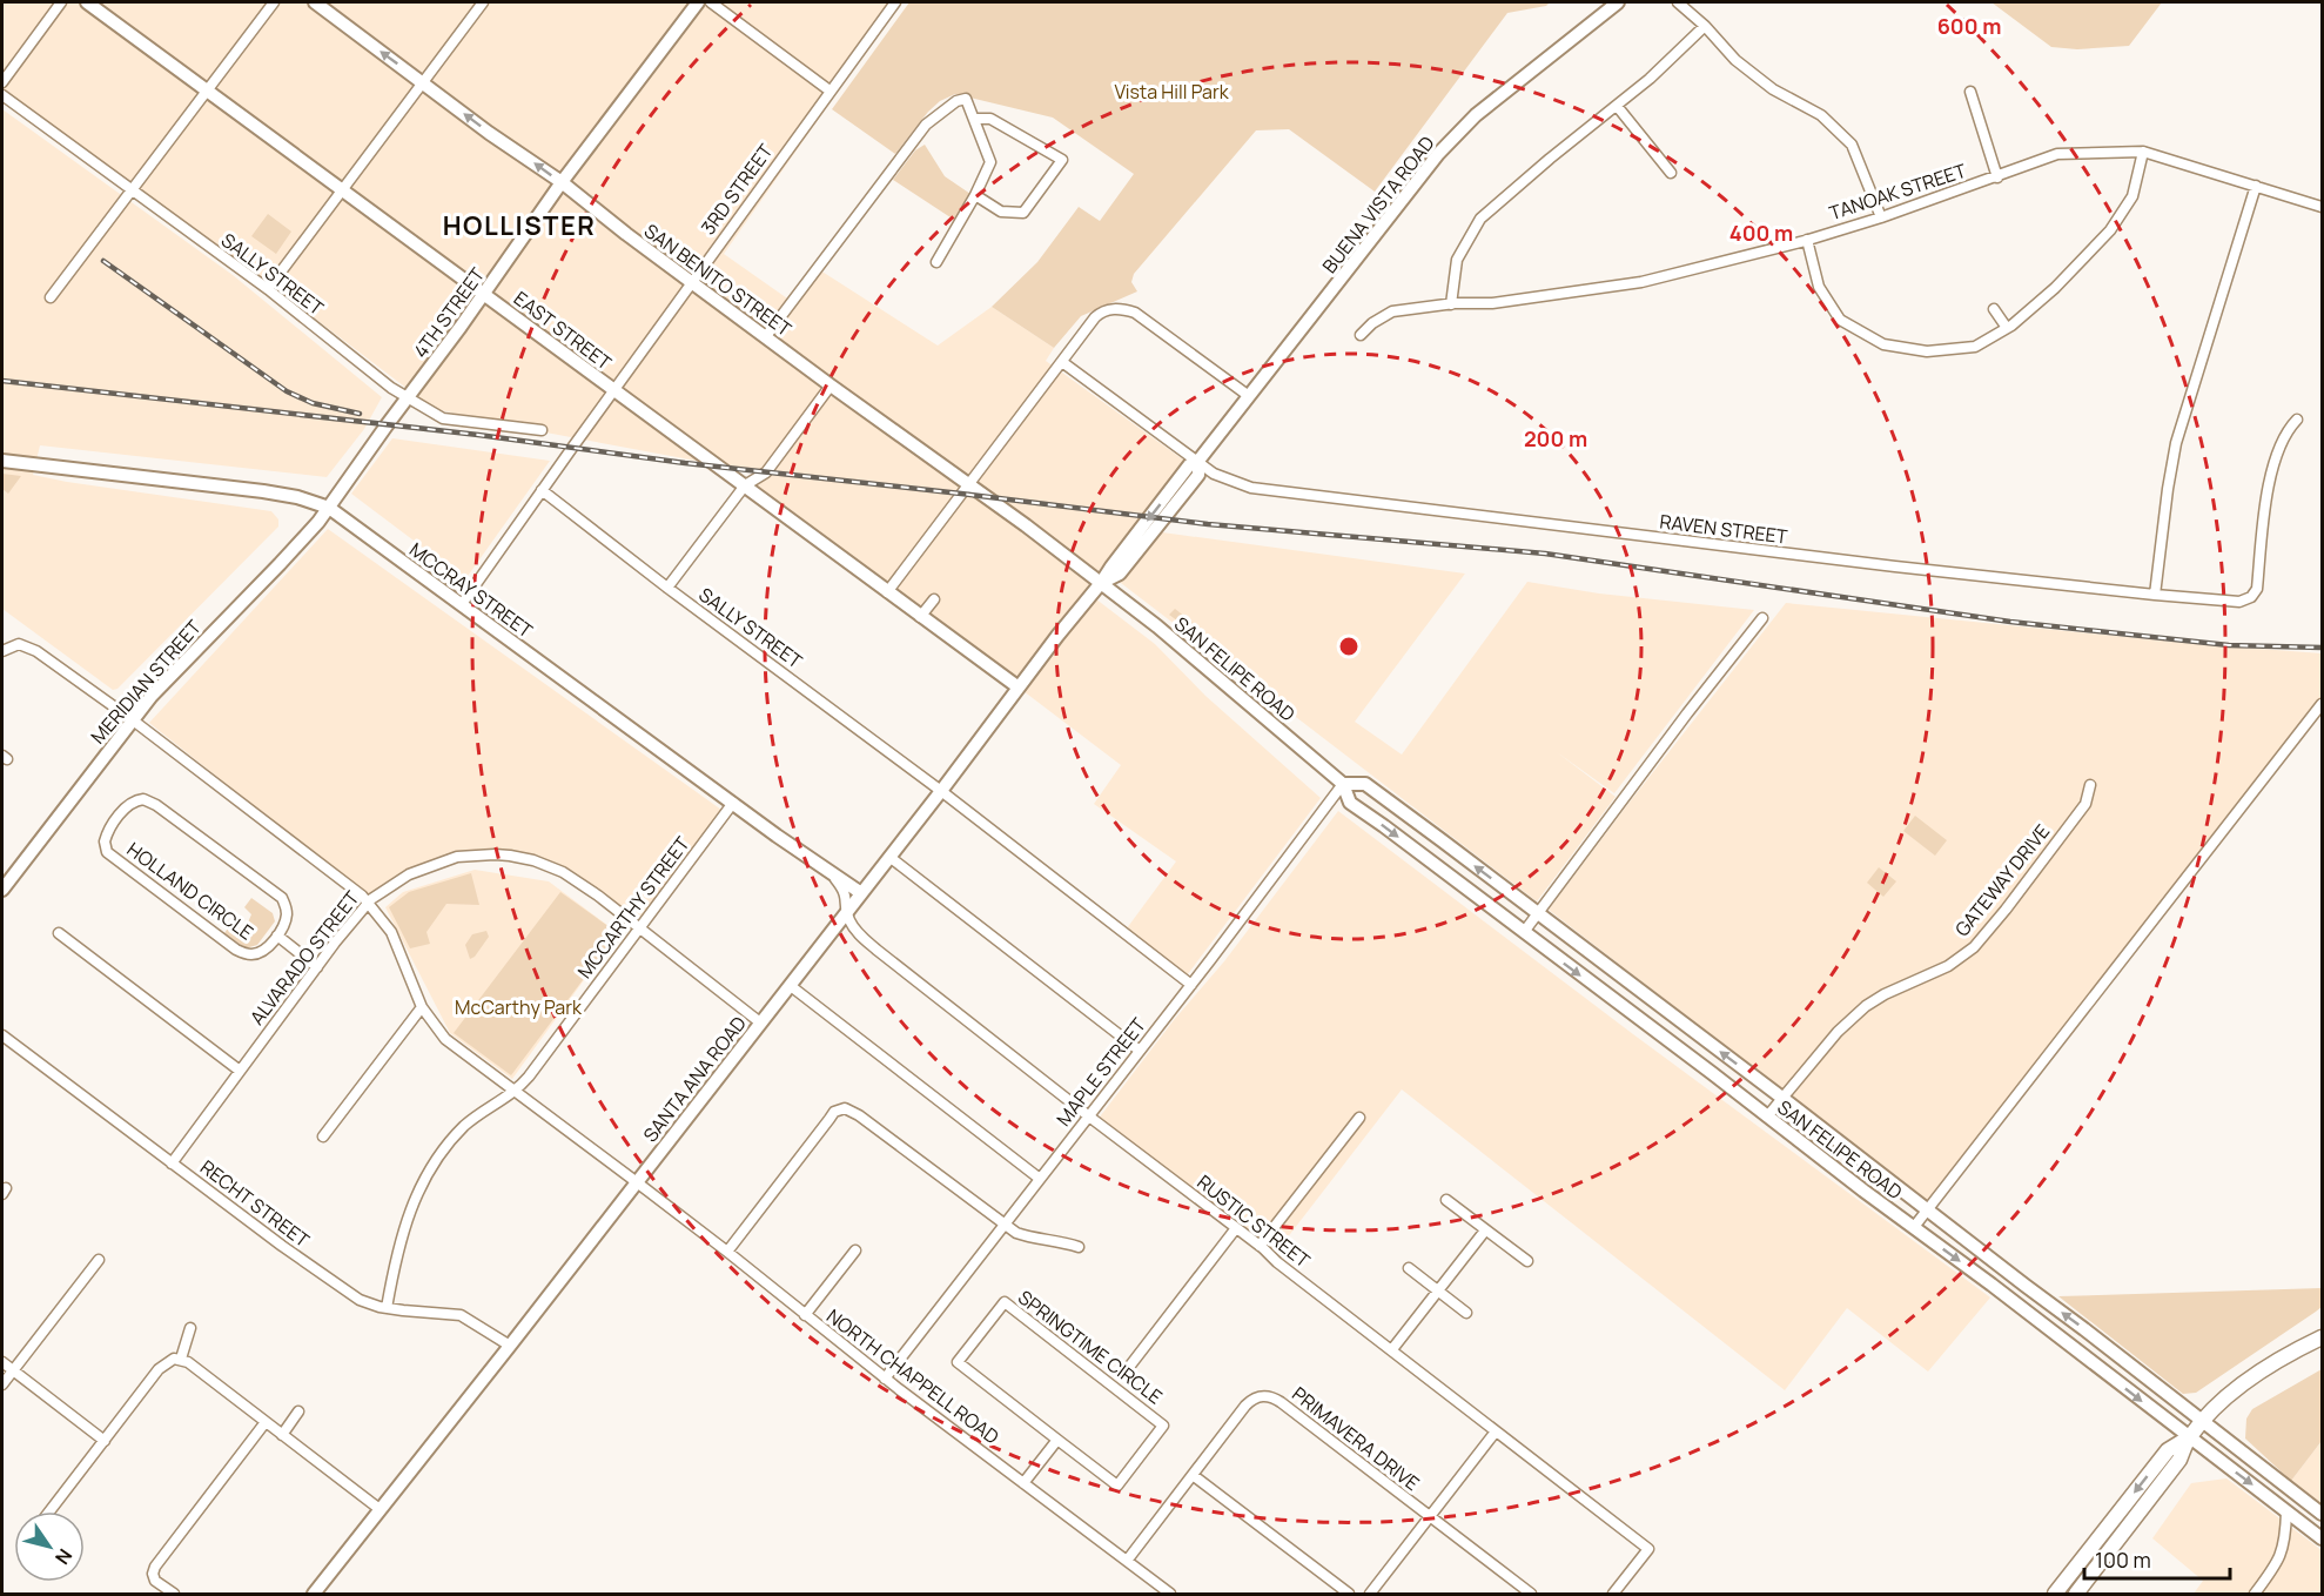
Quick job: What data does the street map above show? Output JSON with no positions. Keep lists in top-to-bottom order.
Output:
{
  "streets": {
    "street": [
      "3RD STREET",
      "TANOAK STREET",
      "BUENA VISTA ROAD",
      "SALLY STREET",
      "SAN BENITO STREET",
      "4TH STREET",
      "EAST STREET",
      "RAVEN STREET",
      "MCCRAY STREET",
      "SAN FELIPE ROAD",
      "MERIDIAN STREET",
      "GATEWAY DRIVE",
      "HOLLAND CIRCLE",
      "MCCARTHY STREET",
      "ALVARADO STREET",
      "MAPLE STREET",
      "SANTA ANA ROAD",
      "RECHT STREET",
      "RUSTIC STREET",
      "SPRINGTIME CIRCLE",
      "NORTH CHAPPELL ROAD",
      "PRIMAVERA DRIVE"
    ]
  },
  "crossings": [
    ["3RD STREET", "SALLY STREET"],
    ["3RD STREET", "SAN BENITO STREET"],
    ["3RD STREET", "EAST STREET"],
    ["3RD STREET", "MCCRAY STREET"],
    ["BUENA VISTA ROAD", "SAN BENITO STREET"],
    ["BUENA VISTA ROAD", "RAVEN STREET"],
    ["BUENA VISTA ROAD", "SAN FELIPE ROAD"],
    ["BUENA VISTA ROAD", "SANTA ANA ROAD"],
    ["SALLY STREET", "4TH STREET"],
    ["SALLY STREET", "MAPLE STREET"],
    ["SALLY STREET", "SANTA ANA ROAD"],
    ["SAN BENITO STREET", "4TH STREET"],
    ["SAN BENITO STREET", "SAN FELIPE ROAD"],
    ["SAN BENITO STREET", "SANTA ANA ROAD"],
    ["4TH STREET", "EAST STREET"],
    ["4TH STREET", "MCCRAY STREET"],
    ["4TH STREET", "MERIDIAN STREET"],
    ["EAST STREET", "SANTA ANA ROAD"],
    ["MCCRAY STREET", "MERIDIAN STREET"],
    ["MCCRAY STREET", "MCCARTHY STREET"],
    ["MCCRAY STREET", "SANTA ANA ROAD"],
    ["MCCRAY STREET", "RUSTIC STREET"],
    ["SAN FELIPE ROAD", "GATEWAY DRIVE"],
    ["SAN FELIPE ROAD", "MAPLE STREET"],
    ["SAN FELIPE ROAD", "SANTA ANA ROAD"],
    ["MERIDIAN STREET", "NORTH CHAPPELL ROAD"],
    ["HOLLAND CIRCLE", "ALVARADO STREET"],
    ["MCCARTHY STREET", "ALVARADO STREET"],
    ["MCCARTHY STREET", "RECHT STREET"],
    ["MCCARTHY STREET", "NORTH CHAPPELL ROAD"],
    ["ALVARADO STREET", "SANTA ANA ROAD"],
    ["ALVARADO STREET", "RECHT STREET"],
    ["ALVARADO STREET", "NORTH CHAPPELL ROAD"],
    ["MAPLE STREET", "RUSTIC STREET"],
    ["MAPLE STREET", "NORTH CHAPPELL ROAD"],
    ["SANTA ANA ROAD", "RECHT STREET"],
    ["SANTA ANA ROAD", "RUSTIC STREET"],
    ["SANTA ANA ROAD", "NORTH CHAPPELL ROAD"],
    ["NORTH CHAPPELL ROAD", "PRIMAVERA DRIVE"]
  ],
  "districts": ["HOLLISTER"],
  "parks": ["Vista Hill Park", "McCarthy Park"],
  "scale_bar": "100 m",
  "north": "bottom right",
  "rings": ["600 m", "400 m", "200 m"]
}
